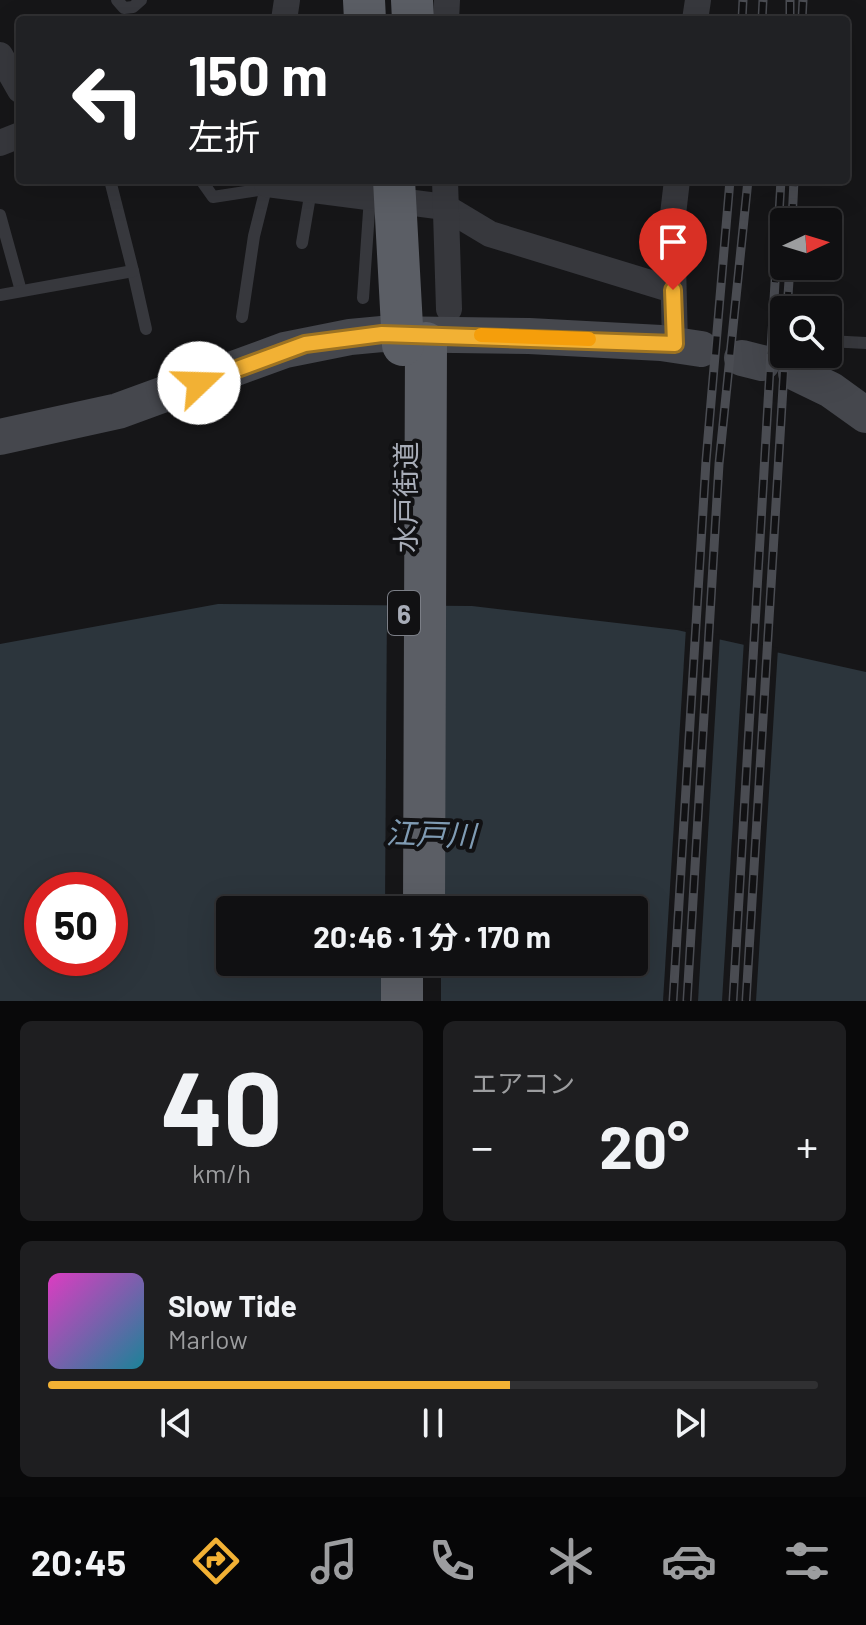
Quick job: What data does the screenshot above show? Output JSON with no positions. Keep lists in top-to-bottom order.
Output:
{
  "streets": {
    "highway": ["水戸街道", "6"]
  },
  "water": ["江戸川"],
  "north": "right",
  "page": {
    "turn": ["150 m", "左折"],
    "limit": "50",
    "trip": "20:46 · 1 分 · 170 m",
    "tile": [
      ["40", "km/h"],
      "エアコン"
    ],
    "heat": ["−", "20°", "+"],
    "song": ["Slow Tide", "Marlow"],
    "tabs": "20:45"
  }
}
